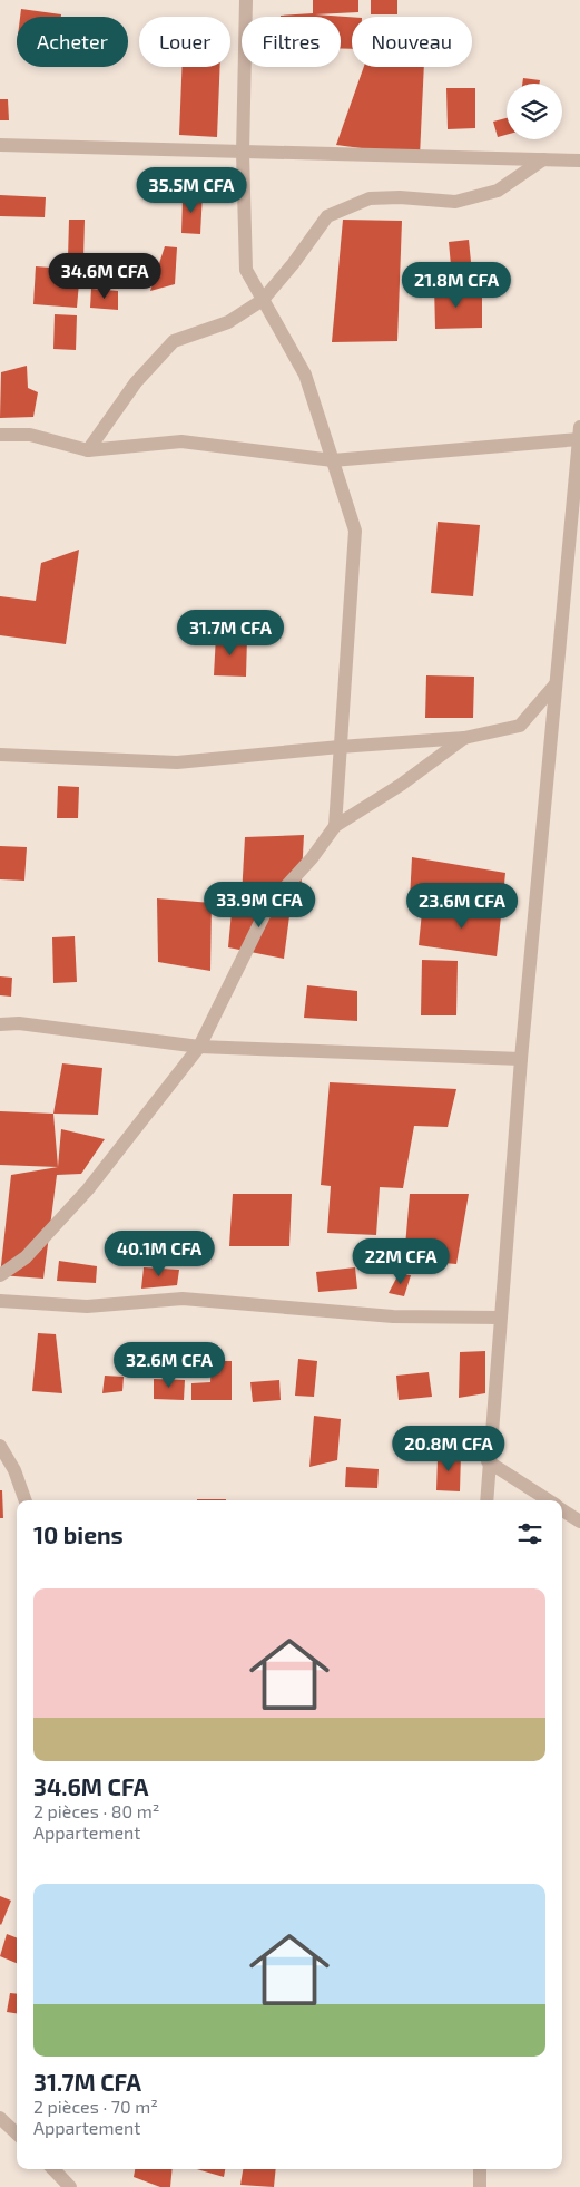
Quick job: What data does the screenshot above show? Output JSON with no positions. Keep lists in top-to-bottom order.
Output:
{
  "page": {
    "chip": [
      "Acheter",
      "Louer",
      "Filtres",
      "Nouveau"
    ],
    "price": [
      "35.5M CFA",
      "34.6M CFA",
      "21.8M CFA",
      "31.7M CFA",
      "33.9M CFA",
      "23.6M CFA",
      "40.1M CFA",
      "22M CFA",
      "32.6M CFA",
      "20.8M CFA"
    ],
    "heading": "10 biens",
    "list": [
      {
        "name": "34.6M CFA",
        "note": "2 pièces · 80 m² · Appartement"
      },
      {
        "name": "31.7M CFA",
        "note": "2 pièces · 70 m² · Appartement"
      }
    ]
  }
}
